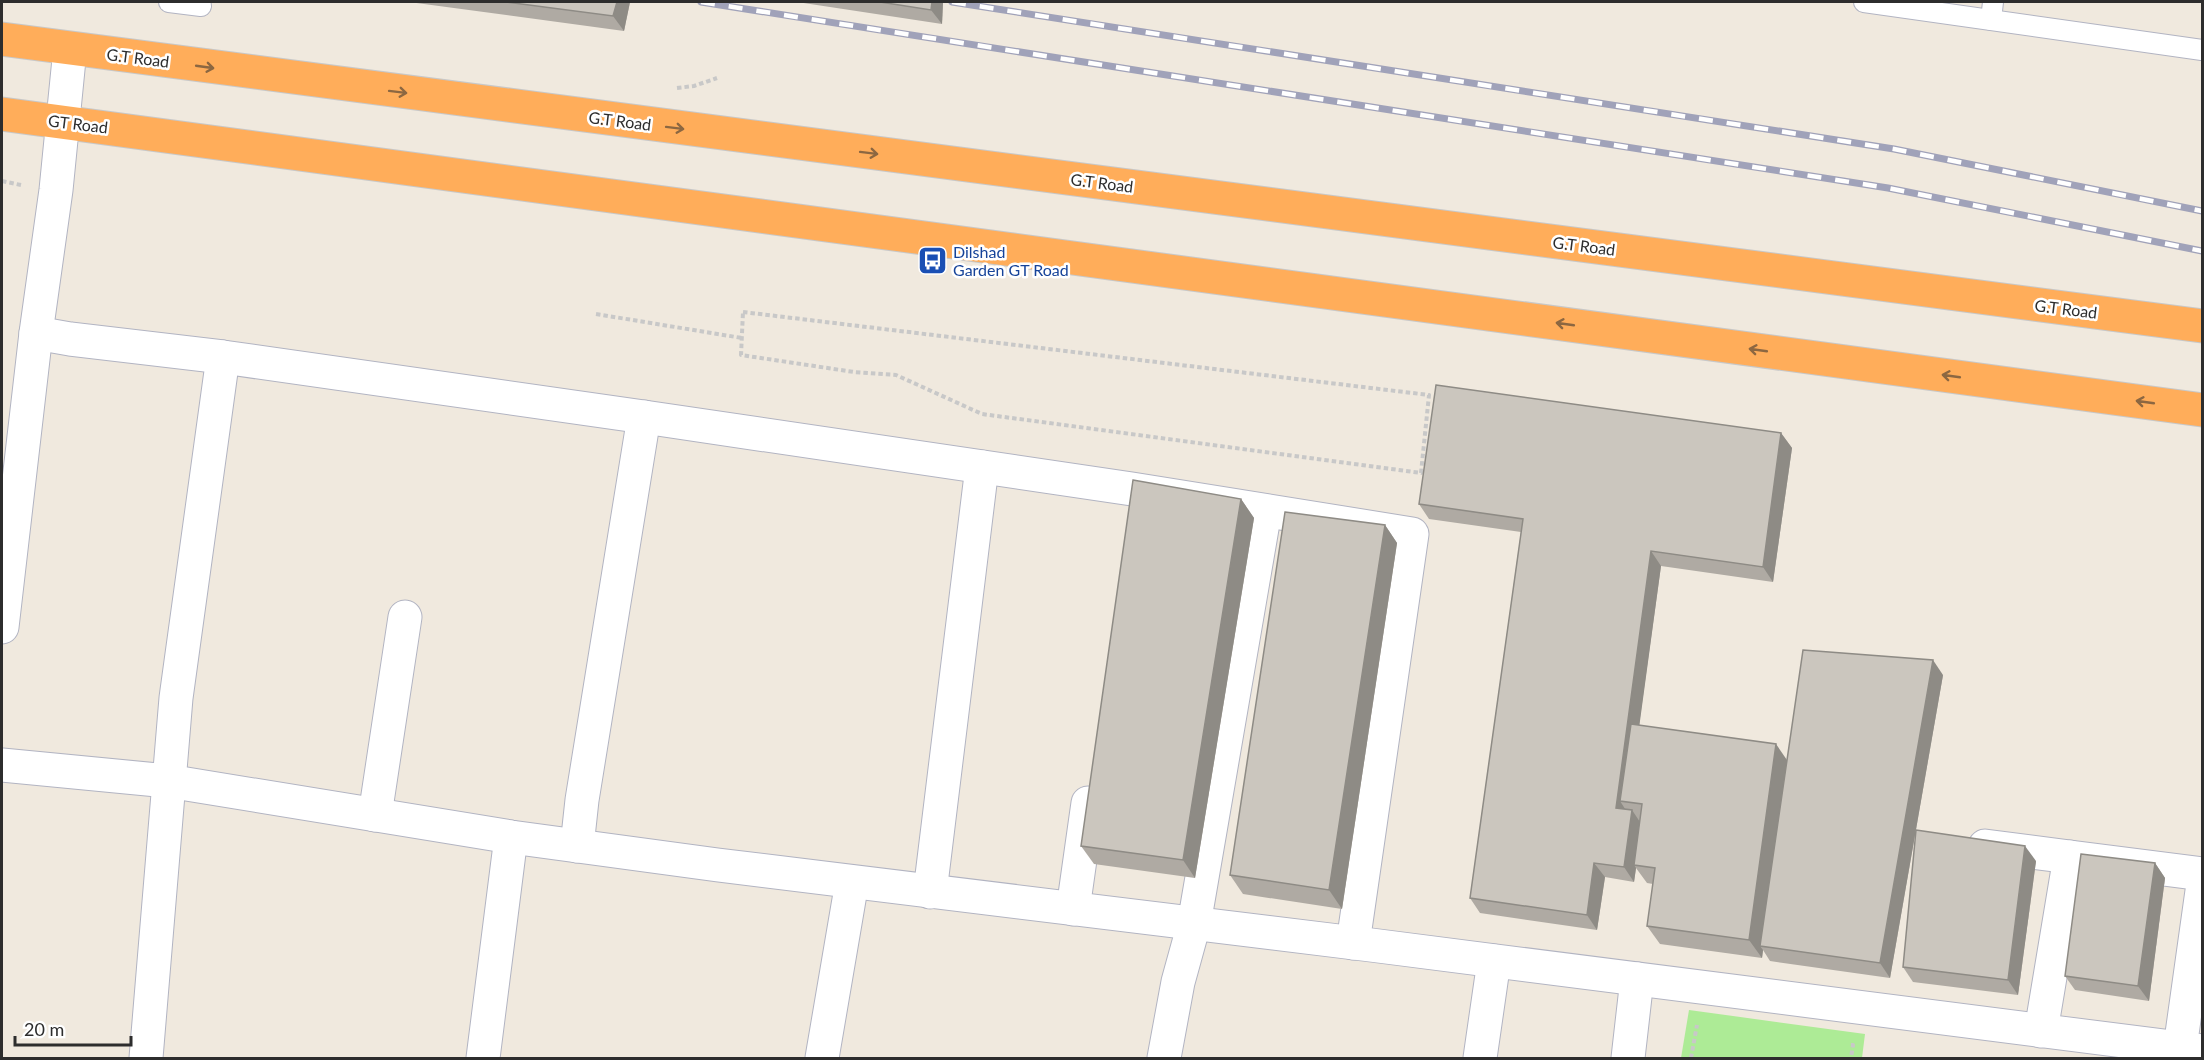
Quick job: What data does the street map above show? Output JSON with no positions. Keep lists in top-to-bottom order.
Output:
{
  "streets": {
    "highway": ["G.T Road", "GT Road"]
  },
  "one_way": ["G.T Road", "GT Road"],
  "places": {
    "bus stop": ["Dilshad Garden GT Road"]
  },
  "scale_bar": "20 m"
}
